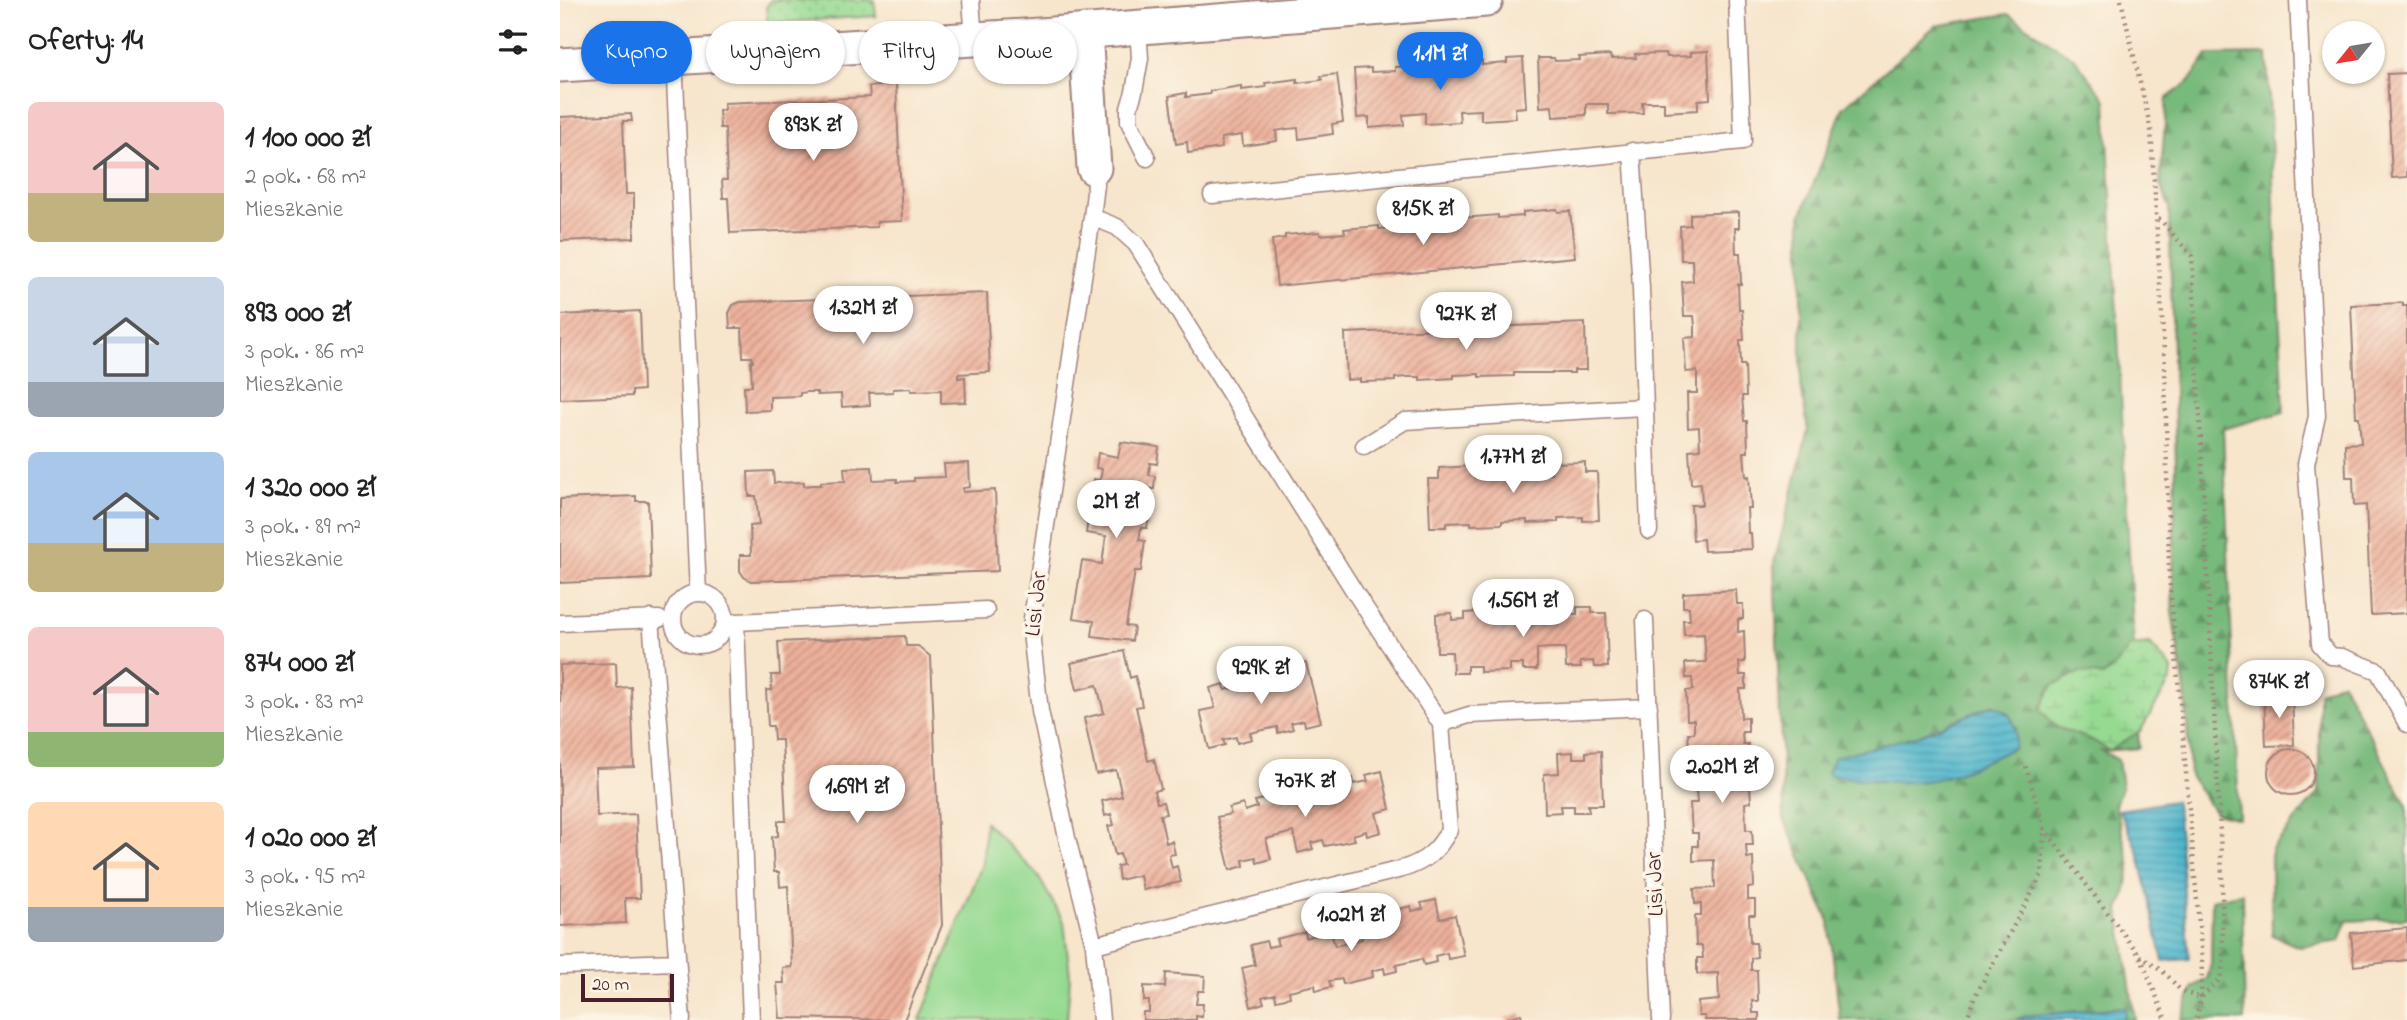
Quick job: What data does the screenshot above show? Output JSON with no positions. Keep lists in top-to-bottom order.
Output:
{
  "streets": {
    "street": ["Lisi Jar"]
  },
  "scale_bar": "20 m",
  "north": "bottom left",
  "page": {
    "heading": "Oferty: 14",
    "chip": [
      "Kupno",
      "Wynajem",
      "Filtry",
      "Nowe"
    ],
    "price": [
      "1.1M zł",
      "893K zł",
      "815K zł",
      "1.32M zł",
      "927K zł",
      "1.77M zł",
      "2M zł",
      "1.56M zł",
      "929K zł",
      "874K zł",
      "2.02M zł",
      "707K zł",
      "1.69M zł",
      "1.02M zł"
    ],
    "list": [
      {
        "name": "1 100 000 zł",
        "note": "2 pok. · 68 m² · Mieszkanie"
      },
      {
        "name": "893 000 zł",
        "note": "3 pok. · 86 m² · Mieszkanie"
      },
      {
        "name": "1 320 000 zł",
        "note": "3 pok. · 89 m² · Mieszkanie"
      },
      {
        "name": "874 000 zł",
        "note": "3 pok. · 83 m² · Mieszkanie"
      },
      {
        "name": "1 020 000 zł",
        "note": "3 pok. · 95 m² · Mieszkanie"
      }
    ],
    "scale": "20 m"
  }
}
